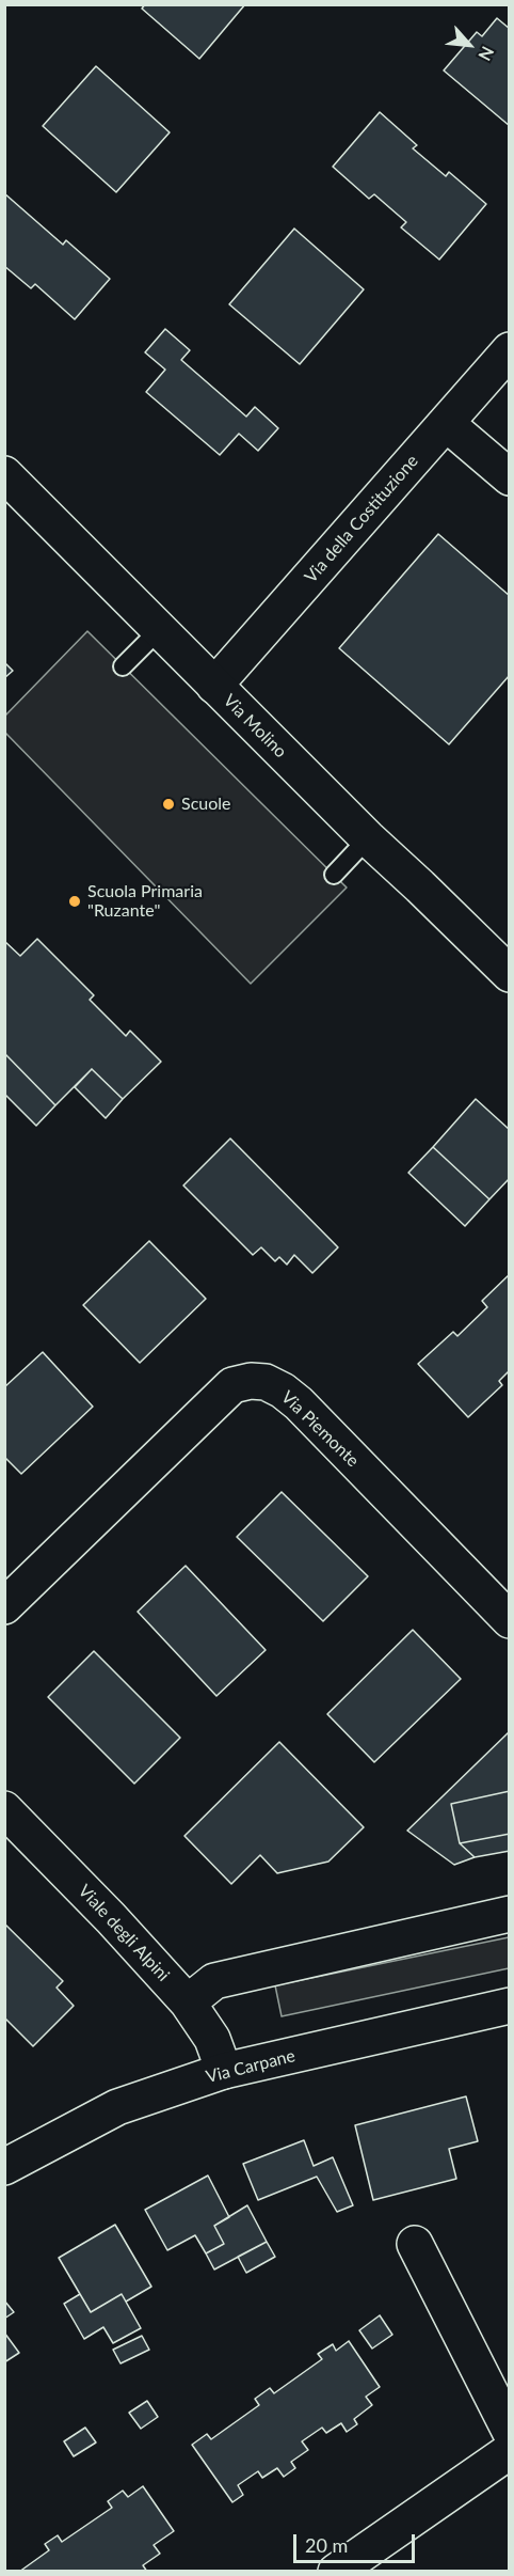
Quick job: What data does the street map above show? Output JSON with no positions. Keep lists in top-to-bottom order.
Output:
{
  "streets": {
    "street": [
      "Via della Costituzione",
      "Via Molino",
      "Via Piemonte",
      "Viale degli Alpini",
      "Via Carpane"
    ]
  },
  "crossings": [
    ["Via della Costituzione", "Via Molino"],
    ["Viale degli Alpini", "Via Carpane"]
  ],
  "places": ["Scuole", "Scuola Primaria \"Ruzante\""],
  "scale_bar": "20 m",
  "north": "bottom right"
}
